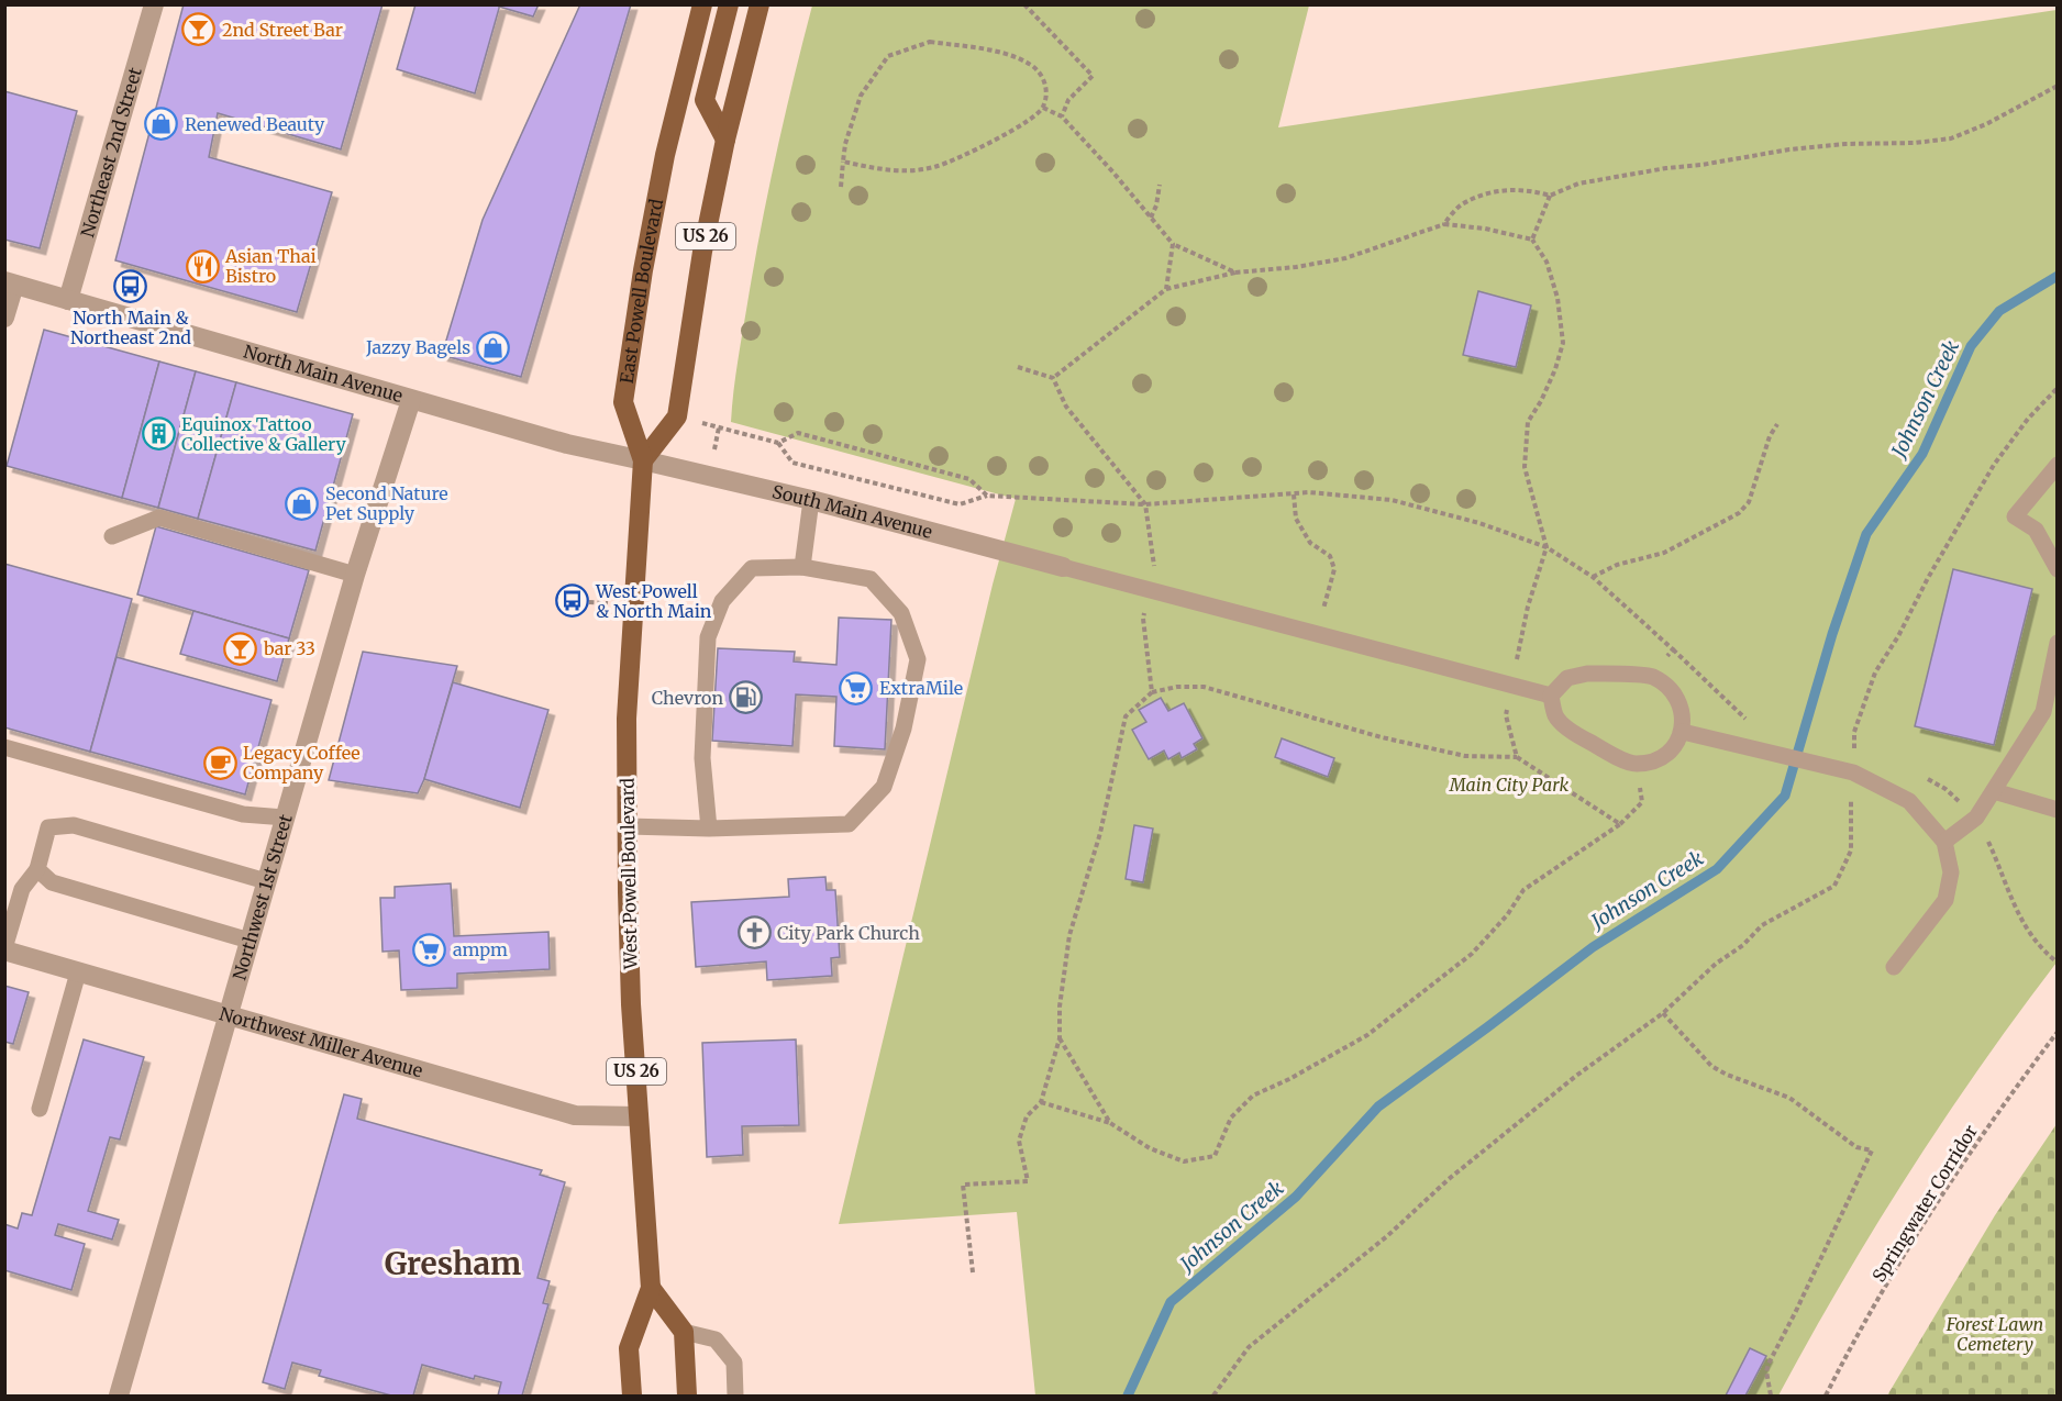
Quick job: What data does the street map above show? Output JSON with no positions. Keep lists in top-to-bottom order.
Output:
{
  "streets": {
    "main road": ["US 26", "East Powell Boulevard", "West Powell Boulevard"],
    "street": [
      "Northeast 2nd Street",
      "North Main Avenue",
      "South Main Avenue",
      "Northwest 1st Street",
      "Northwest Miller Avenue"
    ],
    "path": ["Springwater Corridor"]
  },
  "crossings": [
    ["Northeast 2nd Street", "North Main Avenue"],
    ["US 26", "East Powell Boulevard"],
    ["US 26", "North Main Avenue"],
    ["US 26", "South Main Avenue"],
    ["US 26", "West Powell Boulevard"],
    ["East Powell Boulevard", "North Main Avenue"],
    ["East Powell Boulevard", "South Main Avenue"],
    ["East Powell Boulevard", "West Powell Boulevard"],
    ["North Main Avenue", "South Main Avenue"],
    ["North Main Avenue", "West Powell Boulevard"],
    ["North Main Avenue", "Northwest 1st Street"],
    ["South Main Avenue", "West Powell Boulevard"],
    ["West Powell Boulevard", "Northwest Miller Avenue"],
    ["Northwest 1st Street", "Northwest Miller Avenue"]
  ],
  "districts": ["Gresham"],
  "water": ["Johnson Creek"],
  "parks": ["Main City Park", "Forest Lawn Cemetery"],
  "places": {
    "bar": ["2nd Street Bar", "bar 33"],
    "shop": ["Renewed Beauty", "Jazzy Bagels", "Second Nature Pet Supply"],
    "restaurant": ["Asian Thai Bistro"],
    "bus stop": ["North Main & Northeast 2nd", "West Powell & North Main"],
    "building": ["Equinox Tattoo Collective & Gallery"],
    "supermarket": ["ExtraMile", "ampm"],
    "fuel station": ["Chevron"],
    "cafe": ["Legacy Coffee Company"],
    "church": ["City Park Church"]
  }
}
